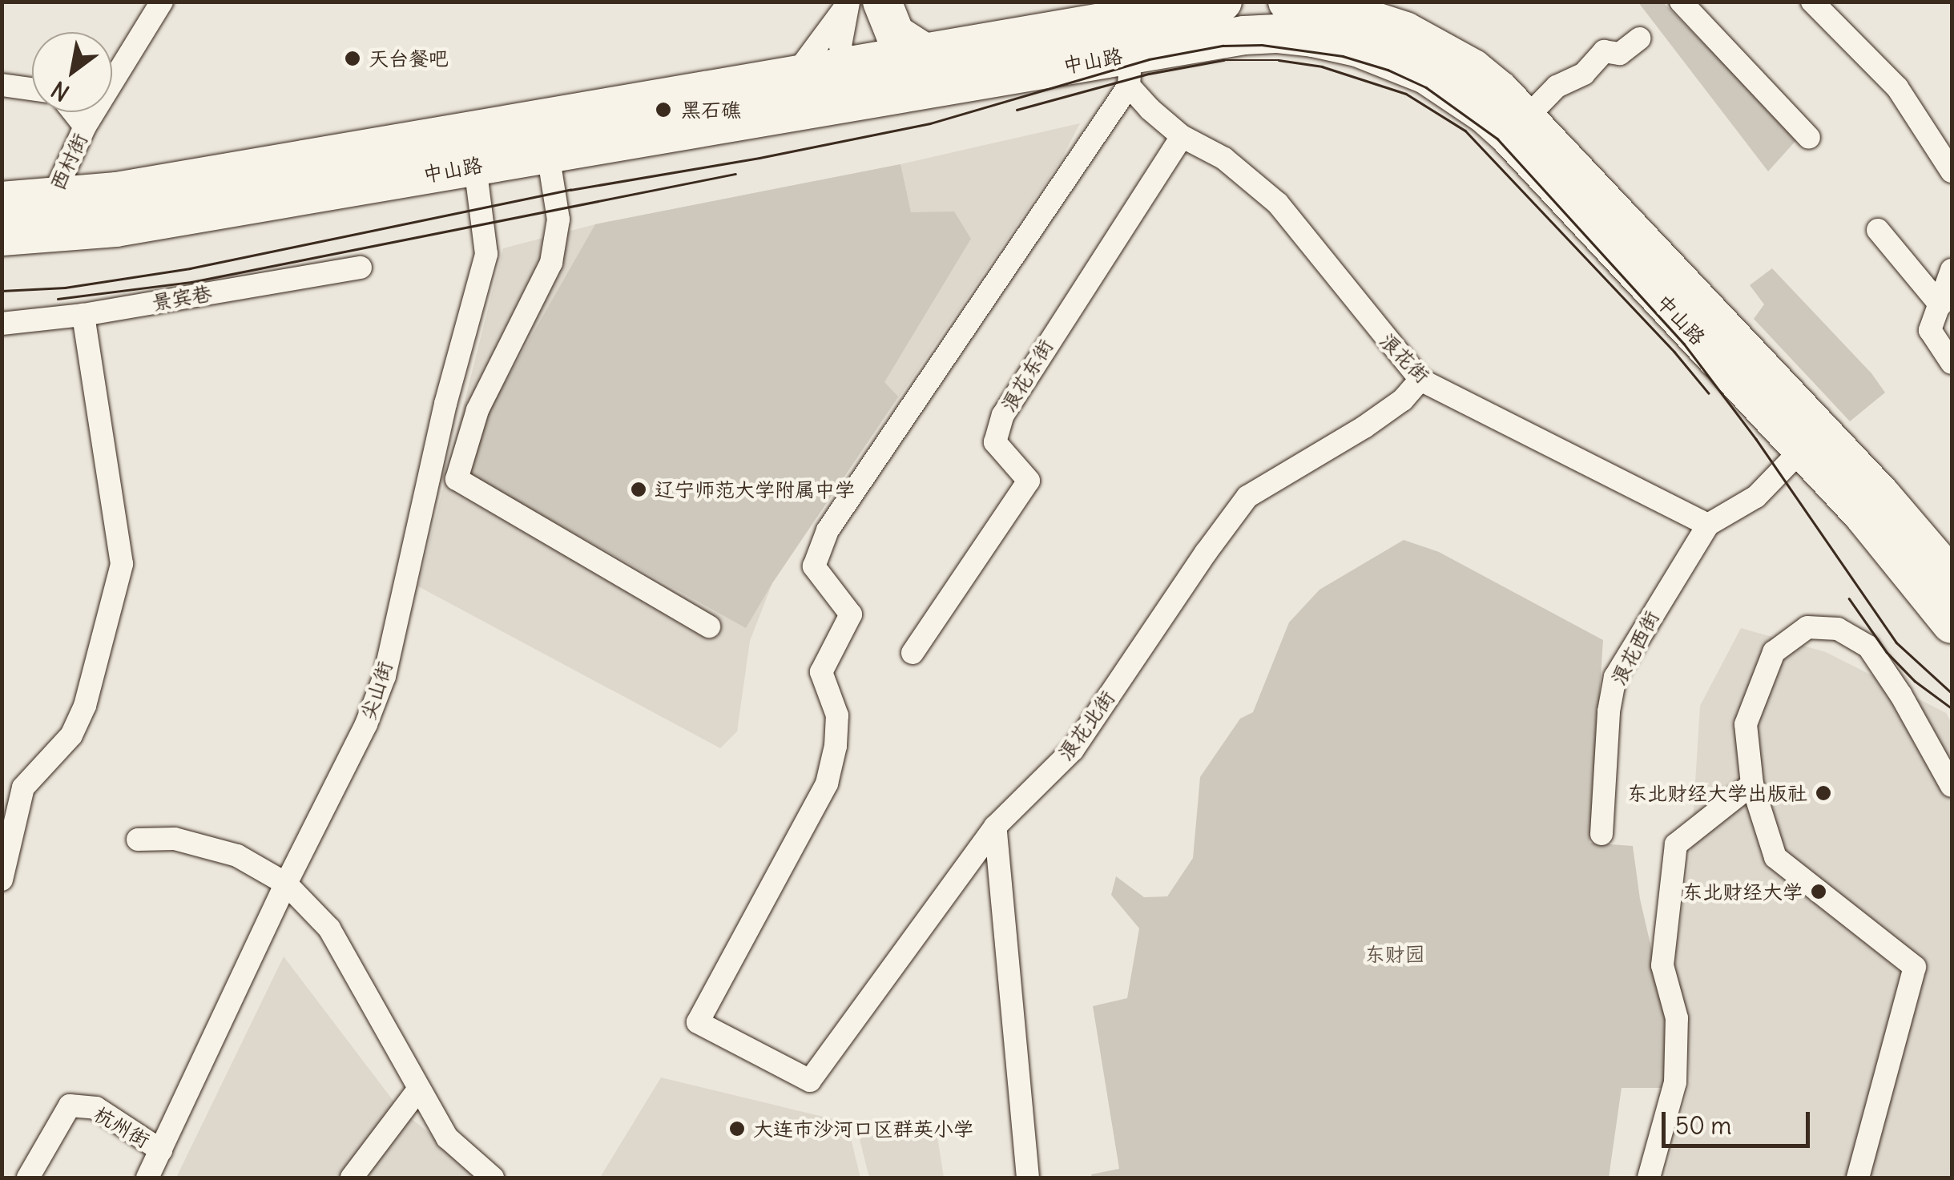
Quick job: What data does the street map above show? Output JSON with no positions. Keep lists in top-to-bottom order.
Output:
{
  "streets": {
    "highway": ["中山路"],
    "street": [
      "西村街",
      "景宾巷",
      "浪花街",
      "浪花东街",
      "浪花西街",
      "尖山街",
      "浪花北街",
      "杭州街"
    ]
  },
  "crossings": [
    ["中山路", "西村街"],
    ["中山路", "浪花街"],
    ["中山路", "尖山街"],
    ["中山路", "浪花北街"],
    ["浪花街", "浪花东街"],
    ["浪花街", "浪花西街"],
    ["浪花街", "浪花北街"],
    ["尖山街", "杭州街"]
  ],
  "parks": ["东财园"],
  "places": [
    "天台餐吧",
    "黑石礁",
    "辽宁师范大学附属中学",
    "东北财经大学出版社",
    "东北财经大学",
    "大连市沙河口区群英小学"
  ],
  "scale_bar": "50 m",
  "north": "bottom left"
}
